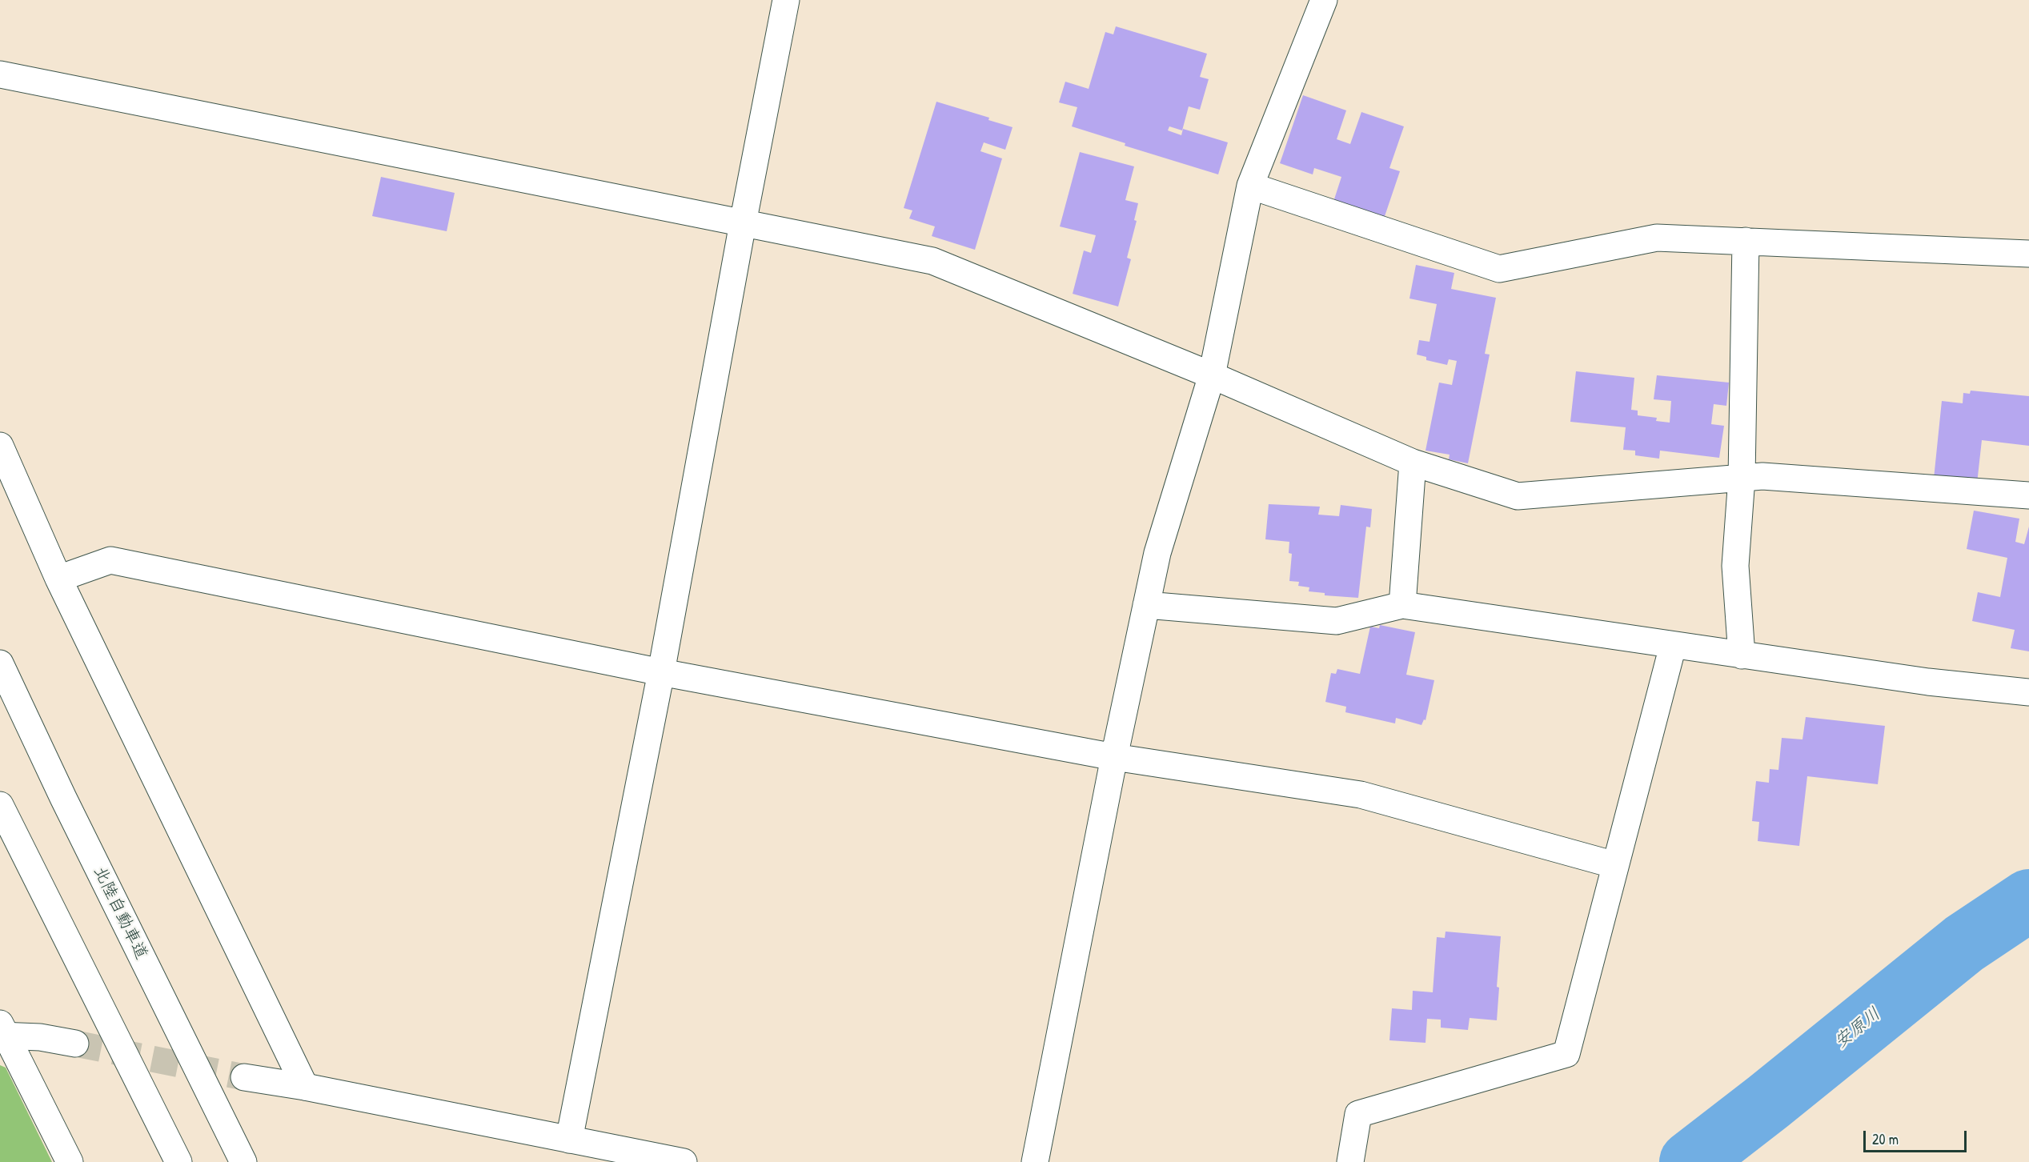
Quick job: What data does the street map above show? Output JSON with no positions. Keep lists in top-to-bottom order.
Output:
{
  "streets": {
    "main road": ["北陸自動車道"]
  },
  "water": ["安原川"],
  "scale_bar": "20 m"
}
